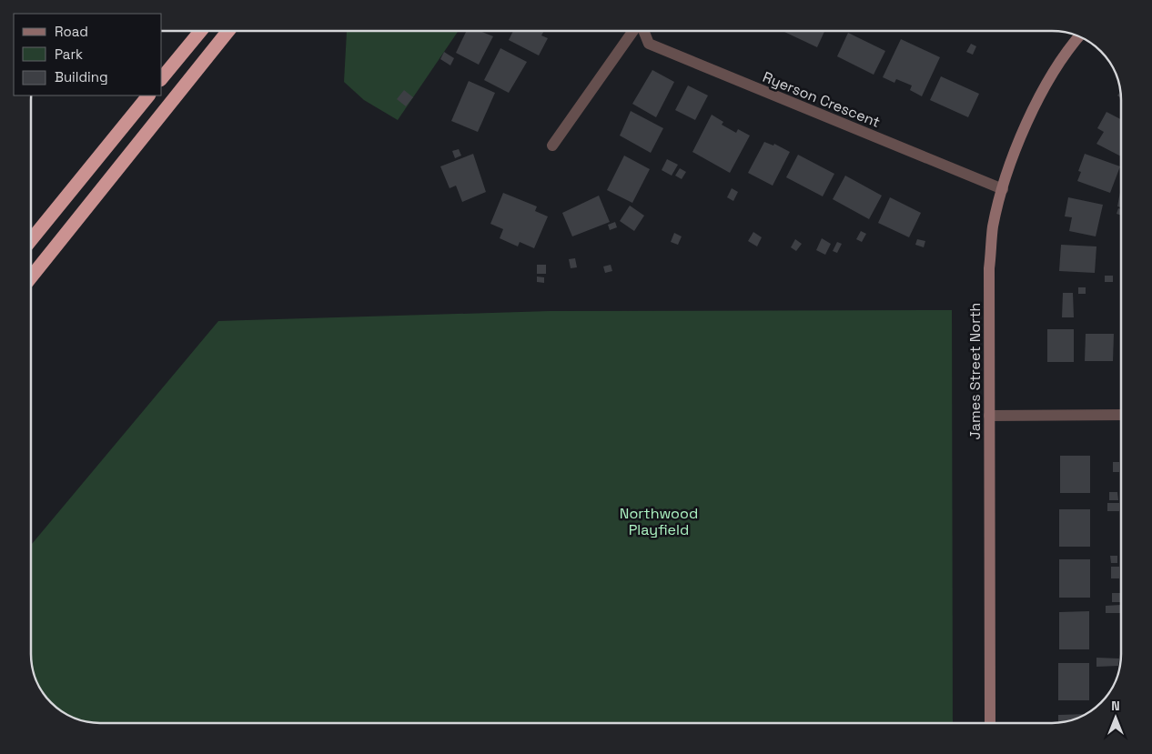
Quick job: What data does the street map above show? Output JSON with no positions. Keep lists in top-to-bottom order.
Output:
{
  "streets": {
    "street": ["Ryerson Crescent", "James Street North"]
  },
  "crossings": [
    ["Ryerson Crescent", "James Street North"]
  ],
  "parks": ["Northwood Playfield"],
  "legend": ["Road", "Park", "Building"],
  "north": "top"
}
